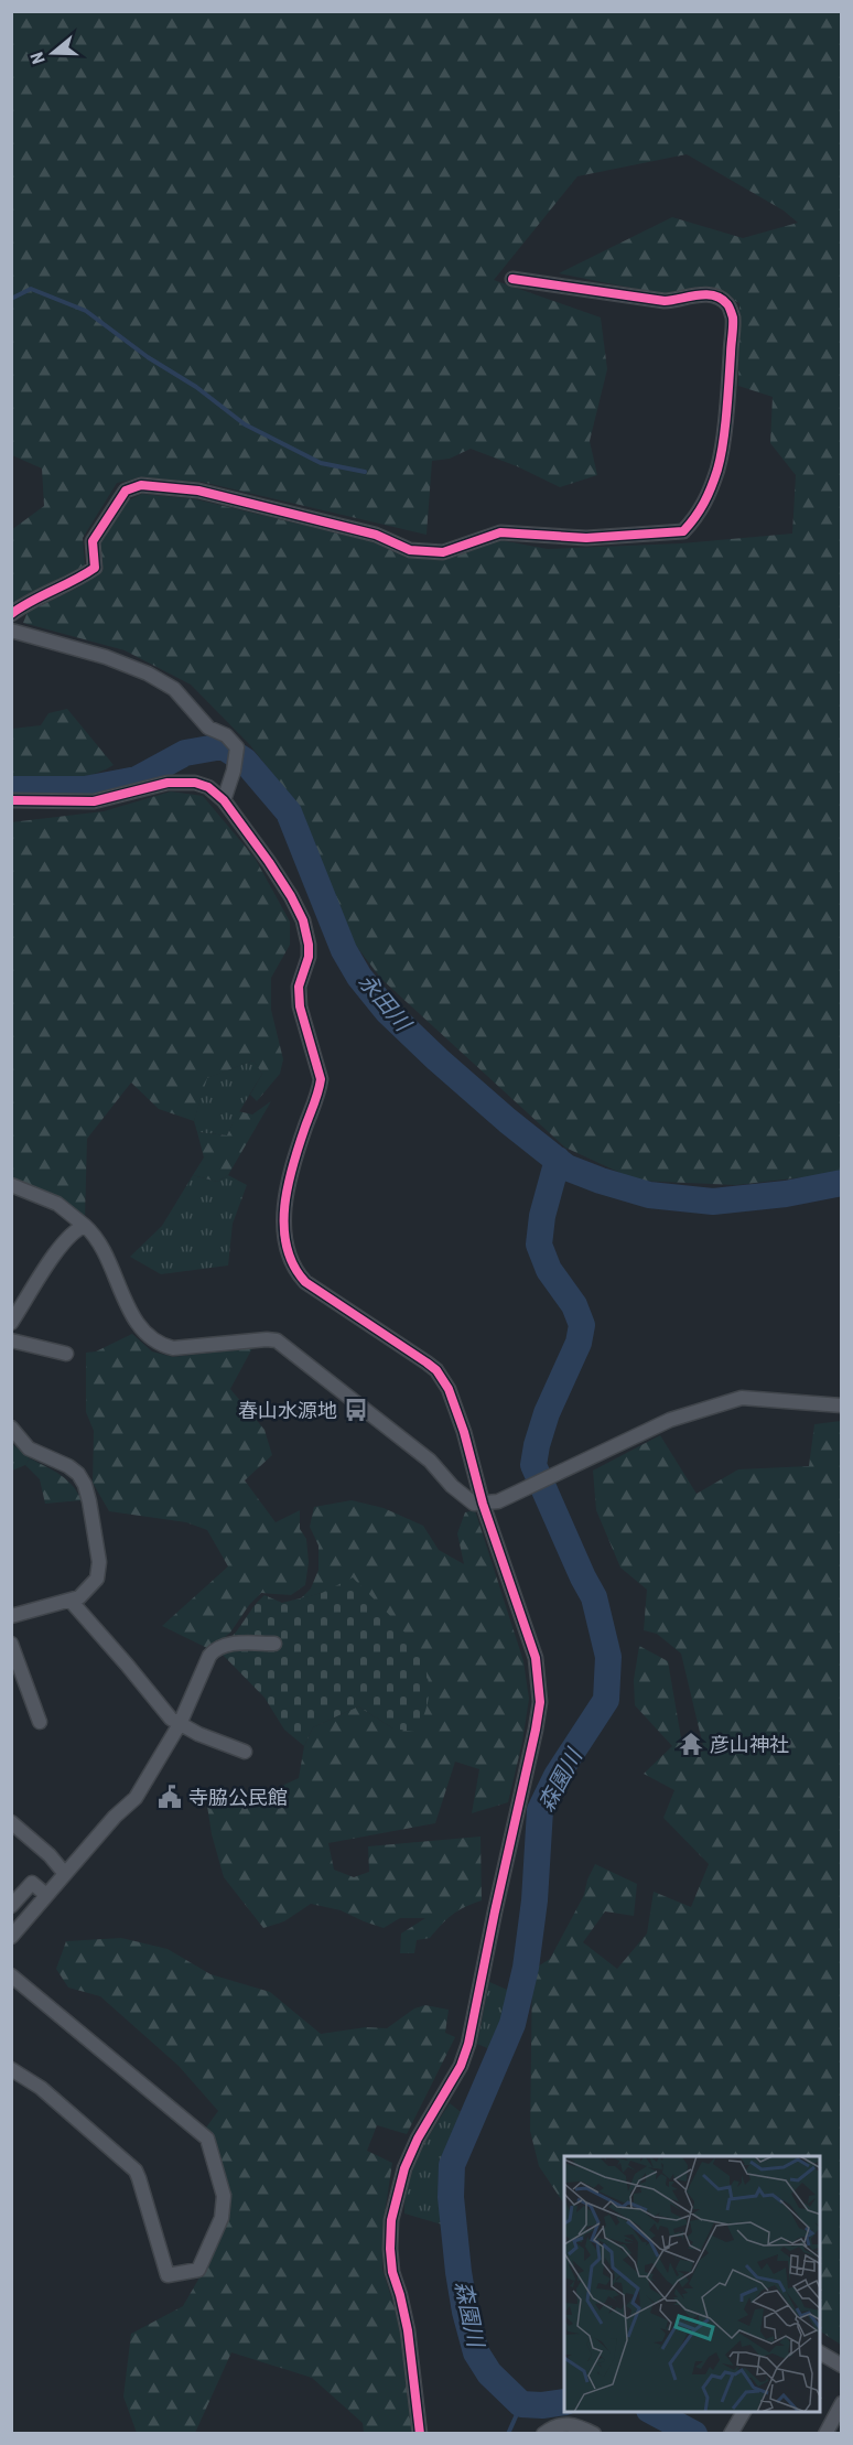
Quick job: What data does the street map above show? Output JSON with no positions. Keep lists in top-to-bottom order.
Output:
{
  "water": ["永田川", "森園川"],
  "places": {
    "bus stop": ["春山水源地"],
    "temple": ["彦山神社"],
    "public building": ["寺脇公民館"]
  },
  "north": "left"
}
